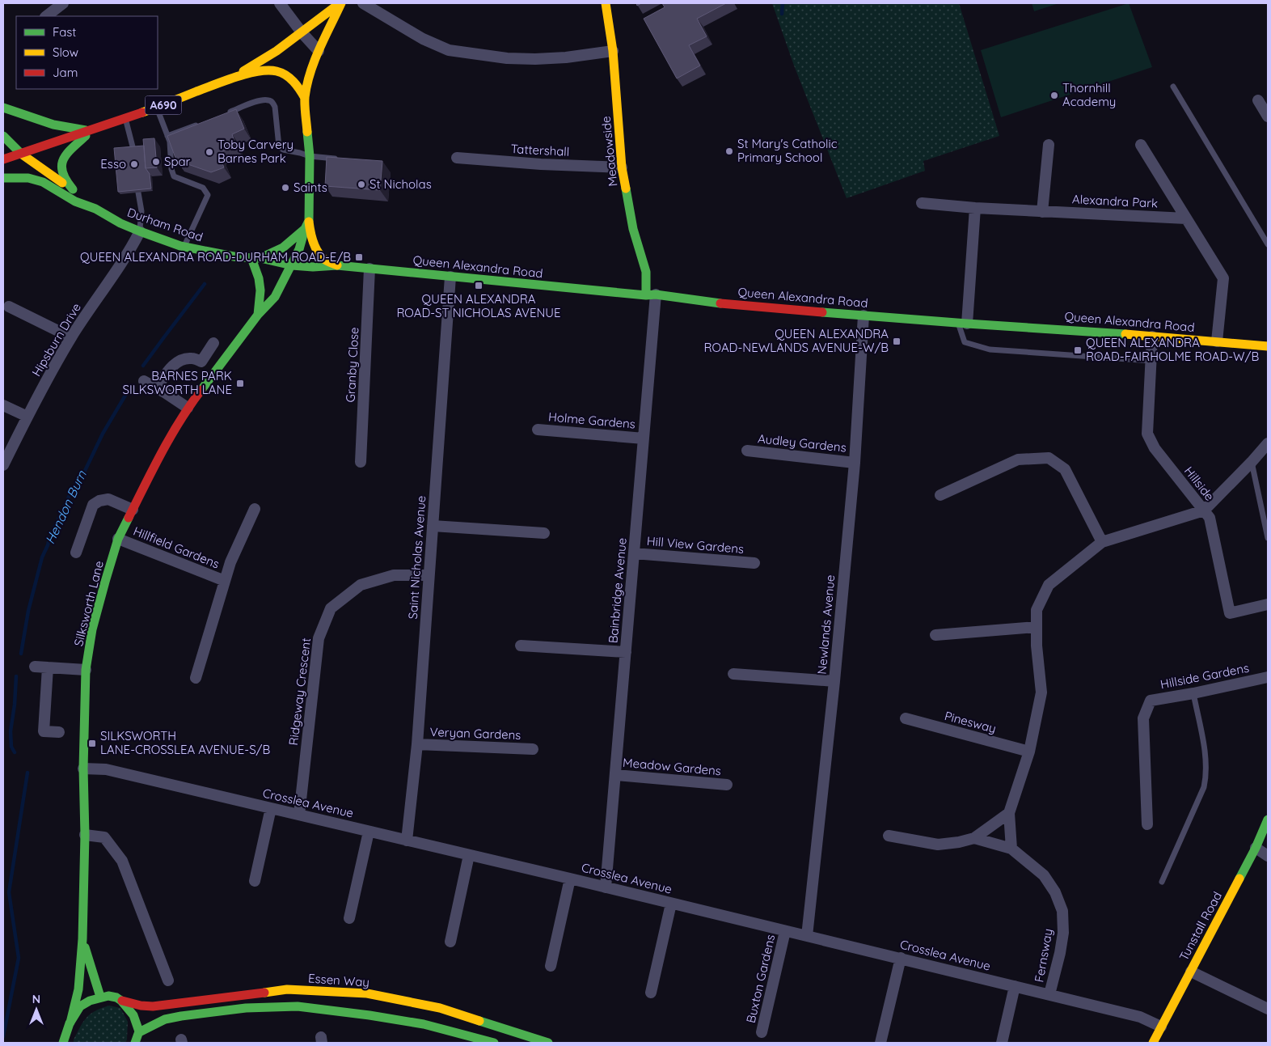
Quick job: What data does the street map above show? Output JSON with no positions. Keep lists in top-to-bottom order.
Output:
{
  "streets": {
    "main road": [
      "A690",
      "Meadowside",
      "Durham Road",
      "Queen Alexandra Road",
      "Silksworth Lane",
      "Tunstall Road",
      "Essen Way"
    ],
    "street": [
      "Tattershall",
      "Alexandra Park",
      "Hipsburn Drive",
      "Granby Close",
      "Holme Gardens",
      "Audley Gardens",
      "Hillside",
      "Hill View Gardens",
      "Hillfield Gardens",
      "Saint Nicholas Avenue",
      "Bainbridge Avenue",
      "Newlands Avenue",
      "Hillside Gardens",
      "Ridgeway Crescent",
      "Pinesway",
      "Veryan Gardens",
      "Meadow Gardens",
      "Crosslea Avenue",
      "Fernsway",
      "Buxton Gardens"
    ]
  },
  "crossings": [
    ["Tattershall", "Meadowside"],
    ["Meadowside", "Queen Alexandra Road"],
    ["Meadowside", "Bainbridge Avenue"],
    ["Alexandra Park", "Queen Alexandra Road"],
    ["Durham Road", "Queen Alexandra Road"],
    ["Durham Road", "Hipsburn Drive"],
    ["Durham Road", "Silksworth Lane"],
    ["Queen Alexandra Road", "Granby Close"],
    ["Queen Alexandra Road", "Hillside"],
    ["Queen Alexandra Road", "Saint Nicholas Avenue"],
    ["Queen Alexandra Road", "Bainbridge Avenue"],
    ["Queen Alexandra Road", "Silksworth Lane"],
    ["Queen Alexandra Road", "Newlands Avenue"],
    ["Holme Gardens", "Bainbridge Avenue"],
    ["Audley Gardens", "Newlands Avenue"],
    ["Hill View Gardens", "Bainbridge Avenue"],
    ["Hillfield Gardens", "Silksworth Lane"],
    ["Saint Nicholas Avenue", "Ridgeway Crescent"],
    ["Saint Nicholas Avenue", "Veryan Gardens"],
    ["Saint Nicholas Avenue", "Crosslea Avenue"],
    ["Bainbridge Avenue", "Meadow Gardens"],
    ["Bainbridge Avenue", "Crosslea Avenue"],
    ["Silksworth Lane", "Crosslea Avenue"],
    ["Silksworth Lane", "Essen Way"],
    ["Newlands Avenue", "Crosslea Avenue"],
    ["Ridgeway Crescent", "Crosslea Avenue"],
    ["Crosslea Avenue", "Tunstall Road"],
    ["Crosslea Avenue", "Fernsway"],
    ["Crosslea Avenue", "Buxton Gardens"]
  ],
  "water": ["Hendon Burn"],
  "places": {
    "other": [
      "Thornhill Academy",
      "St Mary's Catholic Primary School",
      "Toby Carvery Barnes Park",
      "Spar",
      "Esso",
      "St Nicholas",
      "Saints"
    ],
    "transit": [
      "QUEEN ALEXANDRA ROAD-DURHAM ROAD-E/B",
      "QUEEN ALEXANDRA ROAD-ST NICHOLAS AVENUE",
      "QUEEN ALEXANDRA ROAD-NEWLANDS AVENUE-W/B",
      "QUEEN ALEXANDRA ROAD-FAIRHOLME ROAD-W/B",
      "BARNES PARK SILKSWORTH LANE",
      "SILKSWORTH LANE-CROSSLEA AVENUE-S/B"
    ]
  },
  "legend": ["Fast", "Slow", "Jam"],
  "north": "top"
}
